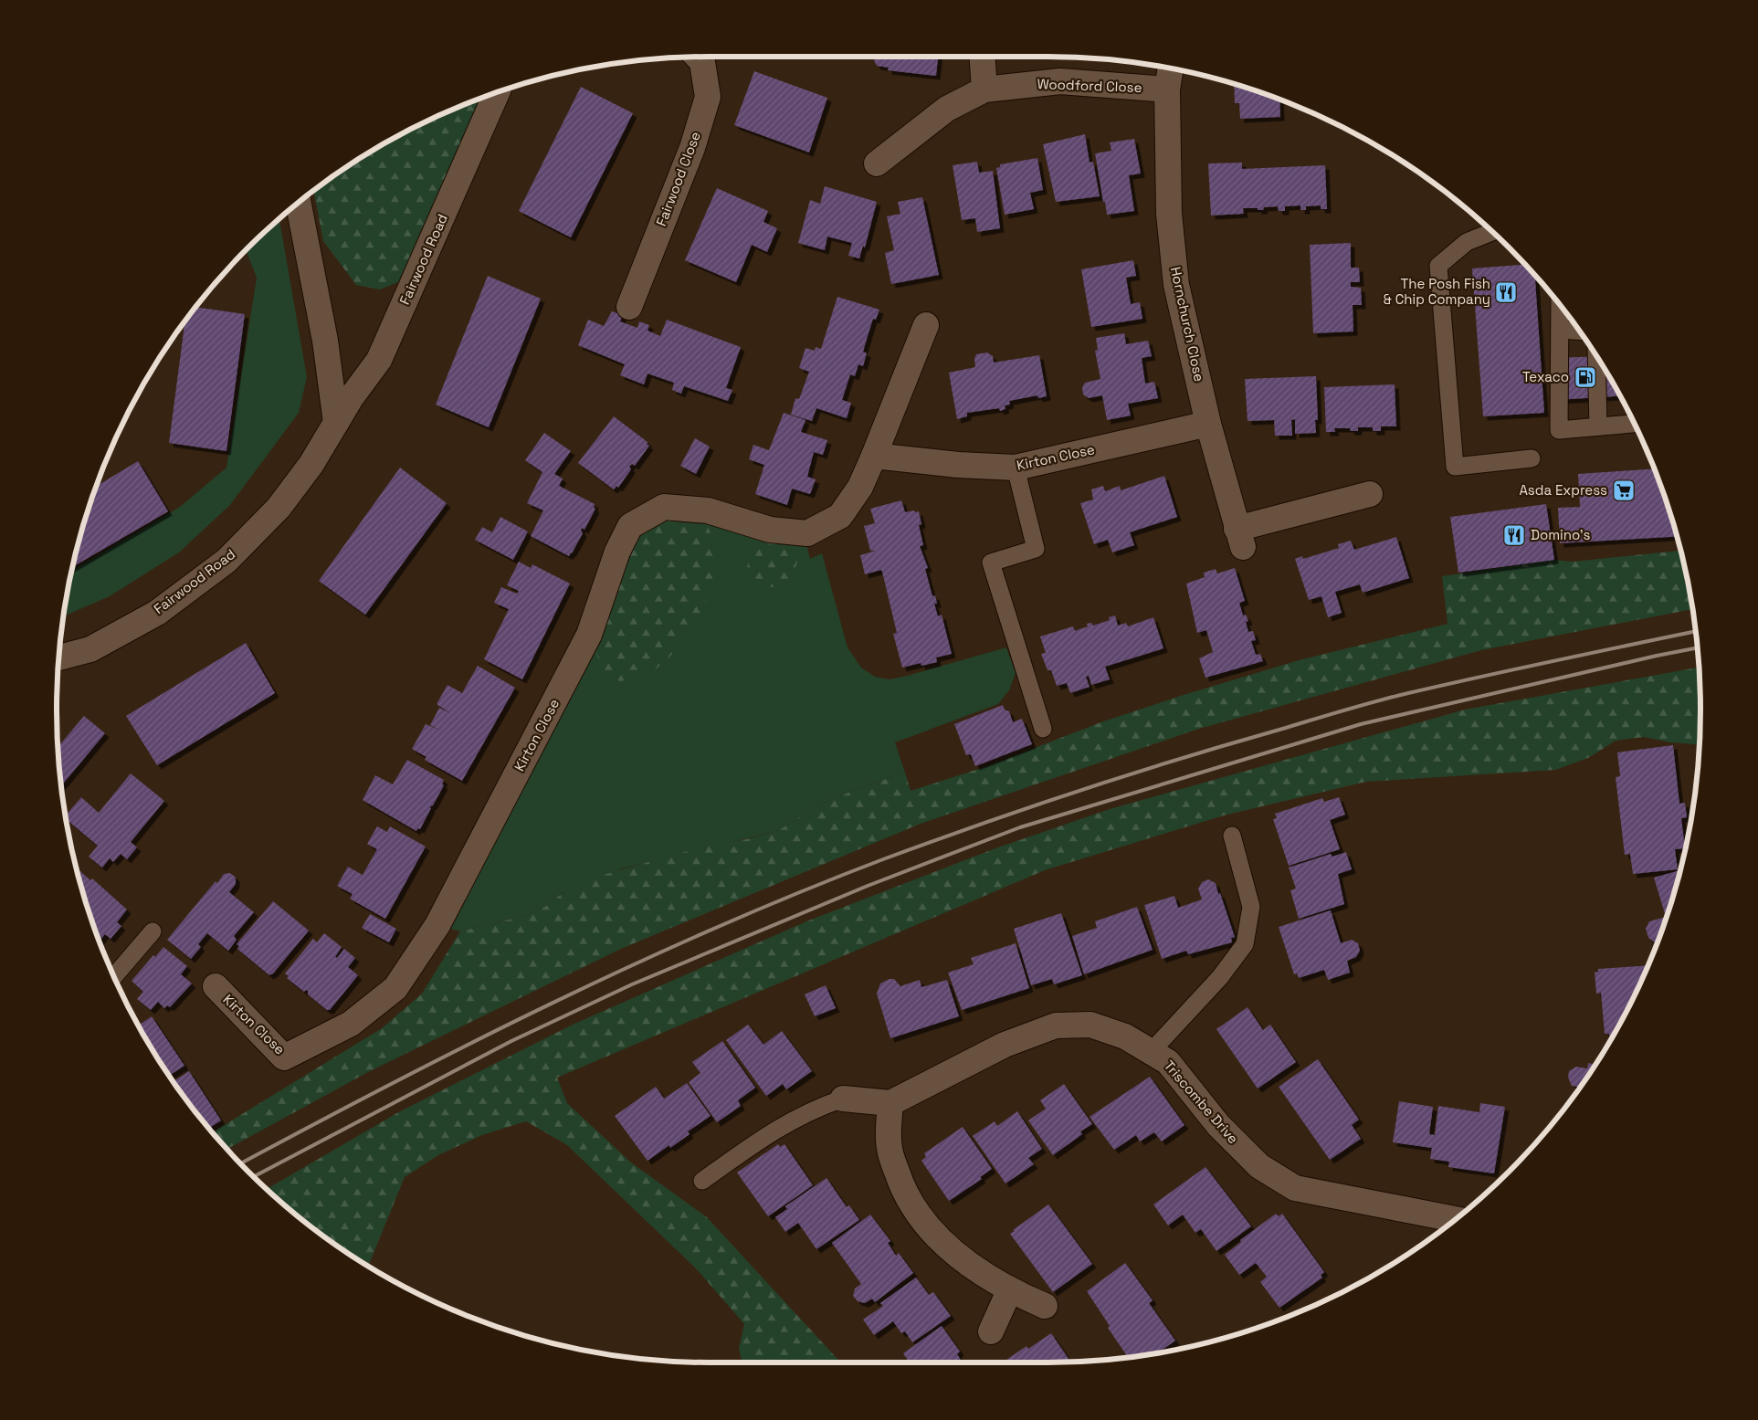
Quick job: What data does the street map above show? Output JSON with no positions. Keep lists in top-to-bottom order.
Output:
{
  "streets": {
    "street": [
      "Woodford Close",
      "Fairwood Close",
      "Fairwood Road",
      "Hornchurch Close",
      "Kirton Close",
      "Triscombe Drive"
    ]
  },
  "crossings": [
    ["Woodford Close", "Hornchurch Close"],
    ["Hornchurch Close", "Kirton Close"]
  ],
  "places": {
    "restaurant": ["The Posh Fish & Chip Company", "Domino's"],
    "fuel station": ["Texaco"],
    "supermarket": ["Asda Express"]
  }
}
